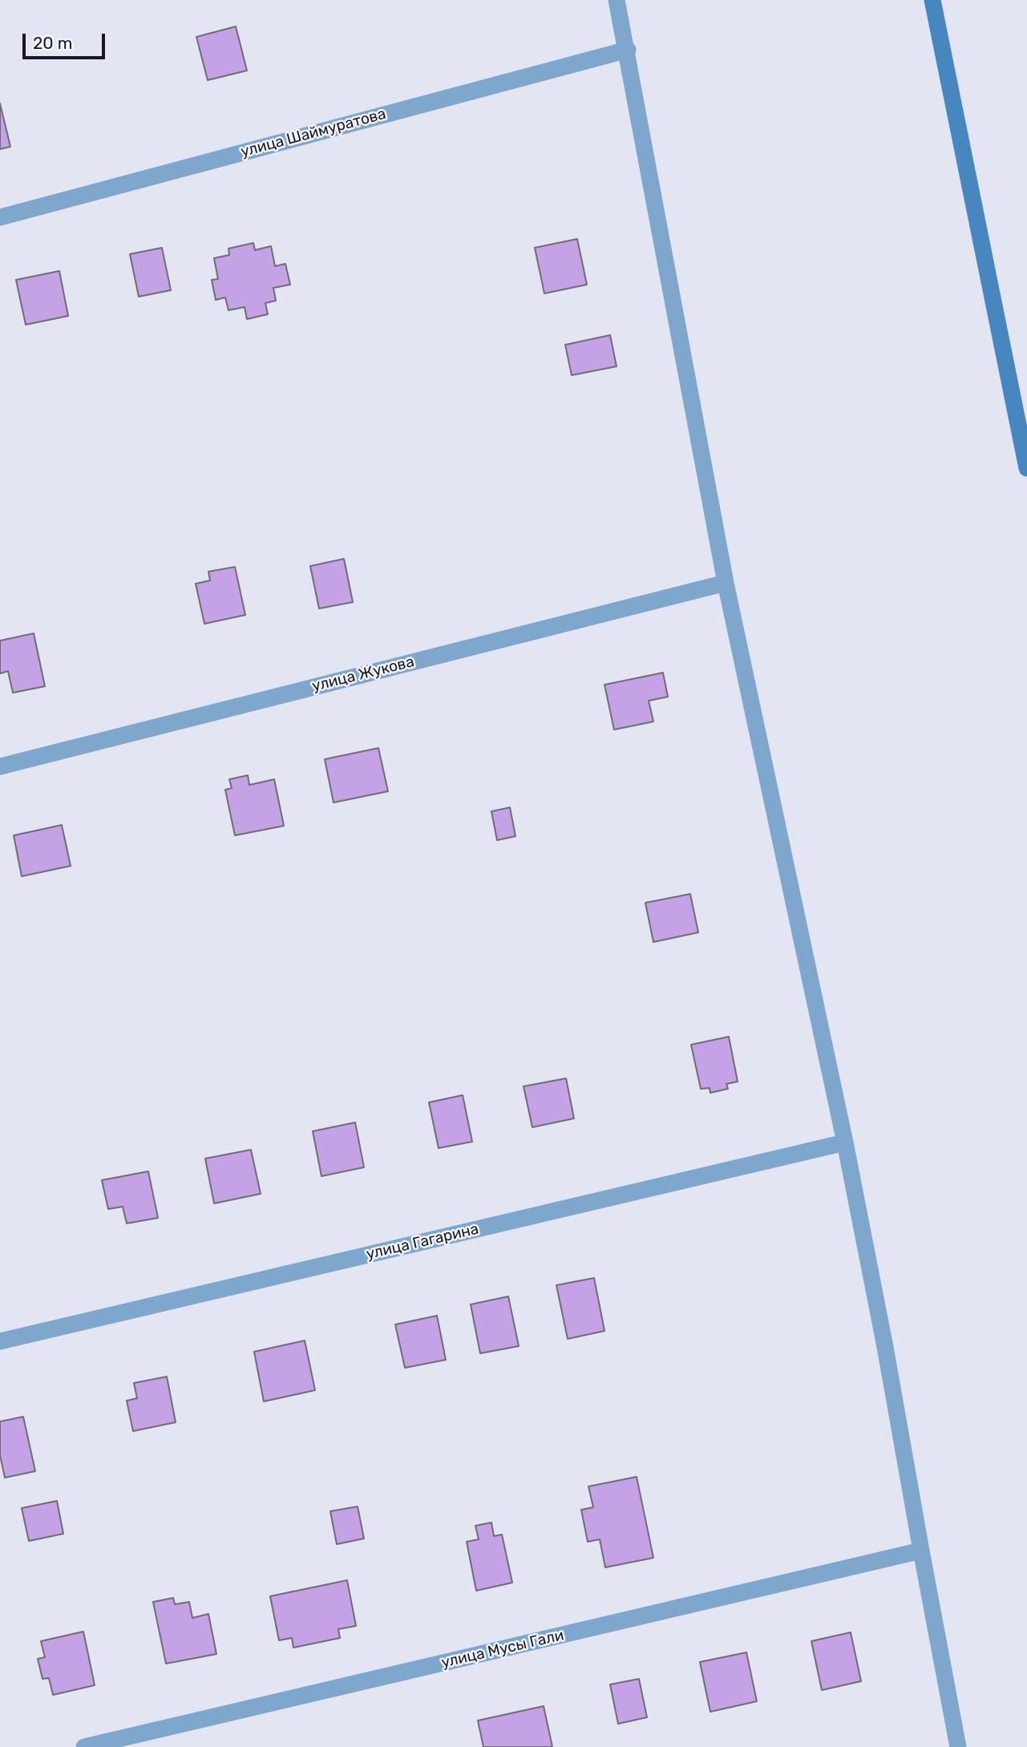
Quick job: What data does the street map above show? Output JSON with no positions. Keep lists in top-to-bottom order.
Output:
{
  "streets": {
    "street": [
      "улица Шаймуратова",
      "улица Жукова",
      "улица Гагарина",
      "улица Мусы Гали"
    ]
  },
  "scale_bar": "20 m"
}
